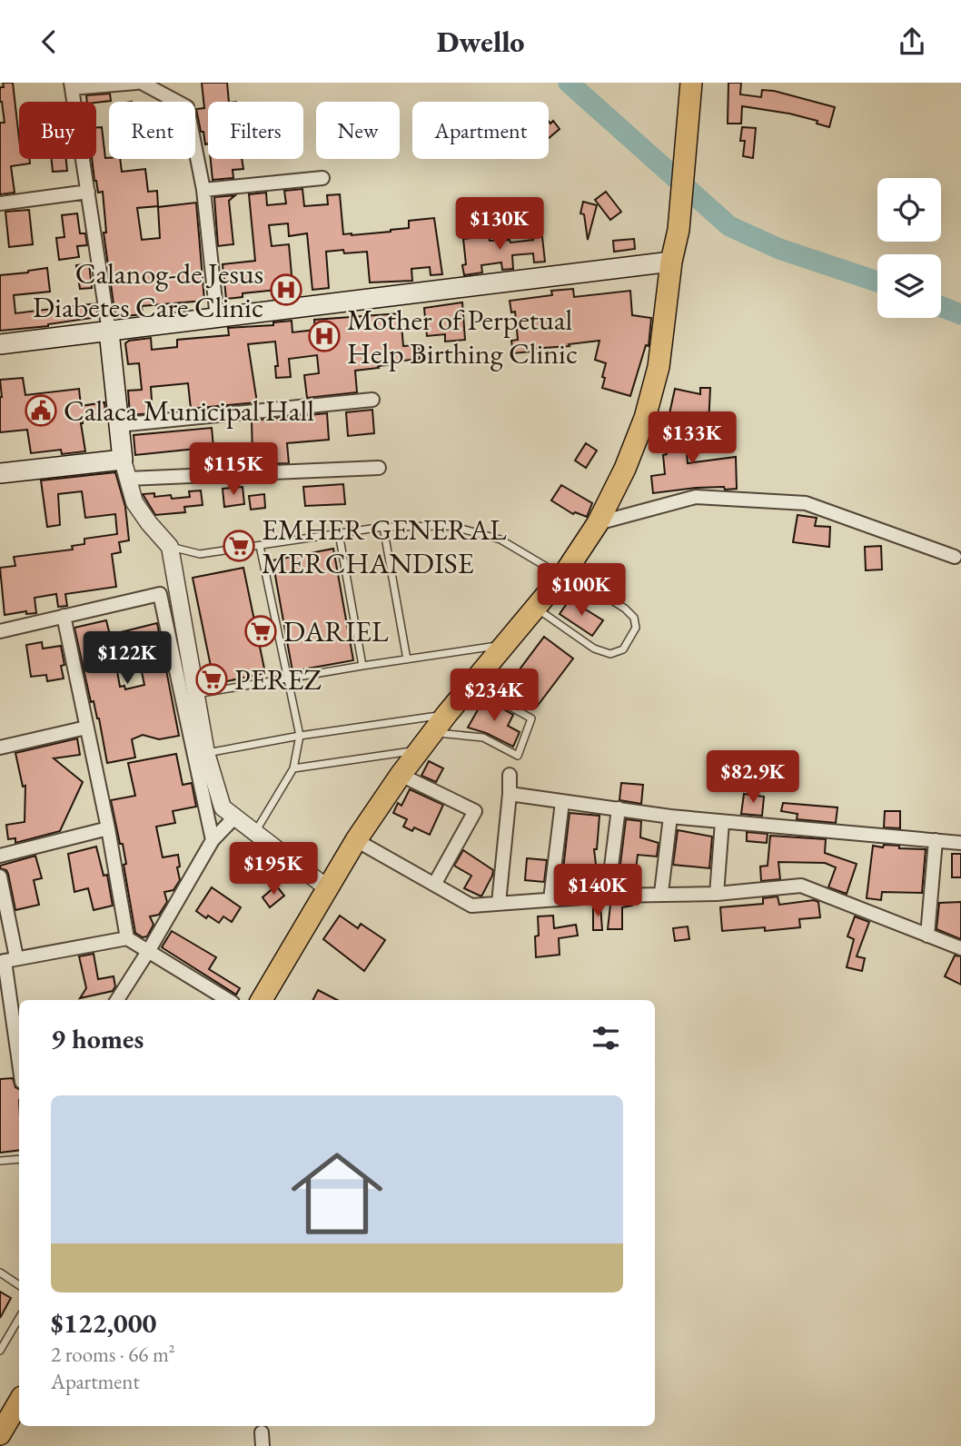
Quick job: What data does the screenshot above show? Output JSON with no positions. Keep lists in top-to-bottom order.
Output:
{
  "places": {
    "hospital": ["Calanog-de Jesus Diabetes Care Clinic", "Mother of Perpetual Help Birthing Clinic"],
    "public building": ["Calaca Municipal Hall"],
    "supermarket": ["EMHER GENERAL MERCHANDISE", "DARIEL", "PEREZ"]
  },
  "page": {
    "header": "Dwello",
    "chip": [
      "Buy",
      "Rent",
      "Filters",
      "New",
      "Apartment"
    ],
    "price": [
      "$130K",
      "$133K",
      "$115K",
      "$100K",
      "$122K",
      "$234K",
      "$82.9K",
      "$195K",
      "$140K"
    ],
    "heading": "9 homes",
    "list": [
      {
        "name": "$122,000",
        "note": "2 rooms · 66 m² · Apartment"
      }
    ]
  }
}
